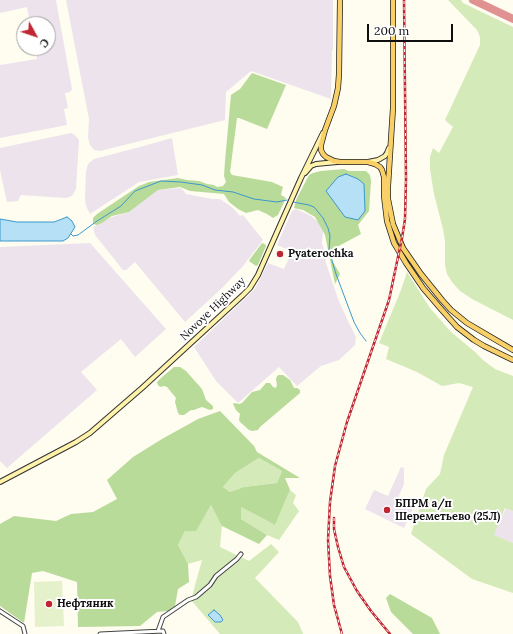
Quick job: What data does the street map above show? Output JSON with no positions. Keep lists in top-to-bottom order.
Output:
{
  "streets": {
    "main road": ["Novoye Highway"]
  },
  "places": ["Pyaterochka", "БПРМ а/п Шереметьево (25Л)", "Нефтяник"],
  "scale_bar": "200 m",
  "north": "bottom right"
}
